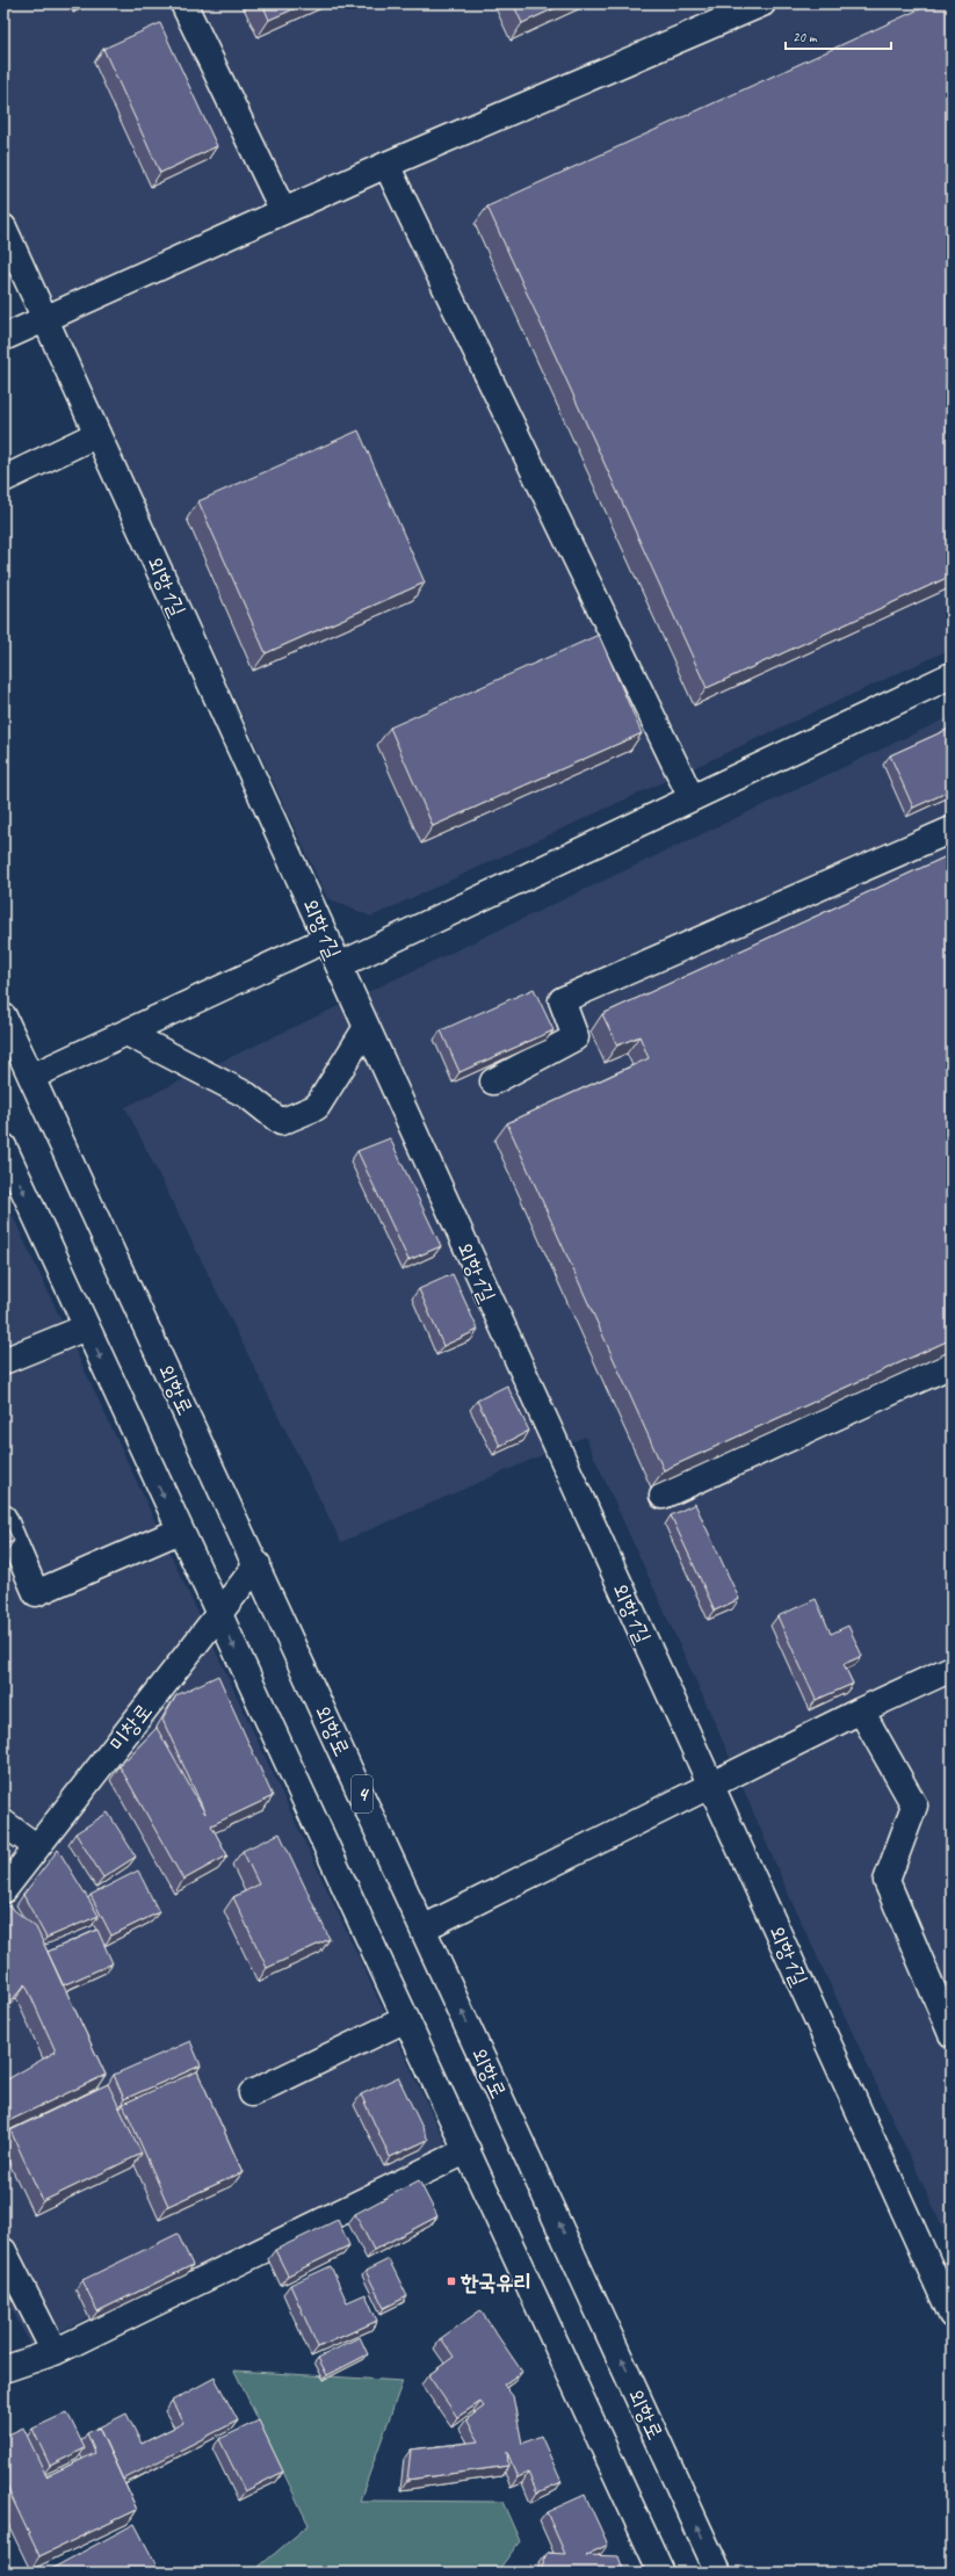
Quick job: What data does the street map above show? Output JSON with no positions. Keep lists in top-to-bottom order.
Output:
{
  "streets": {
    "main road": [
      "외항1길",
      "외항로",
      "미창로",
      "4"
    ]
  },
  "crossings": [
    ["외항로", "미창로"]
  ],
  "places": {
    "transit": ["한국유리"]
  },
  "scale_bar": "20 m"
}
